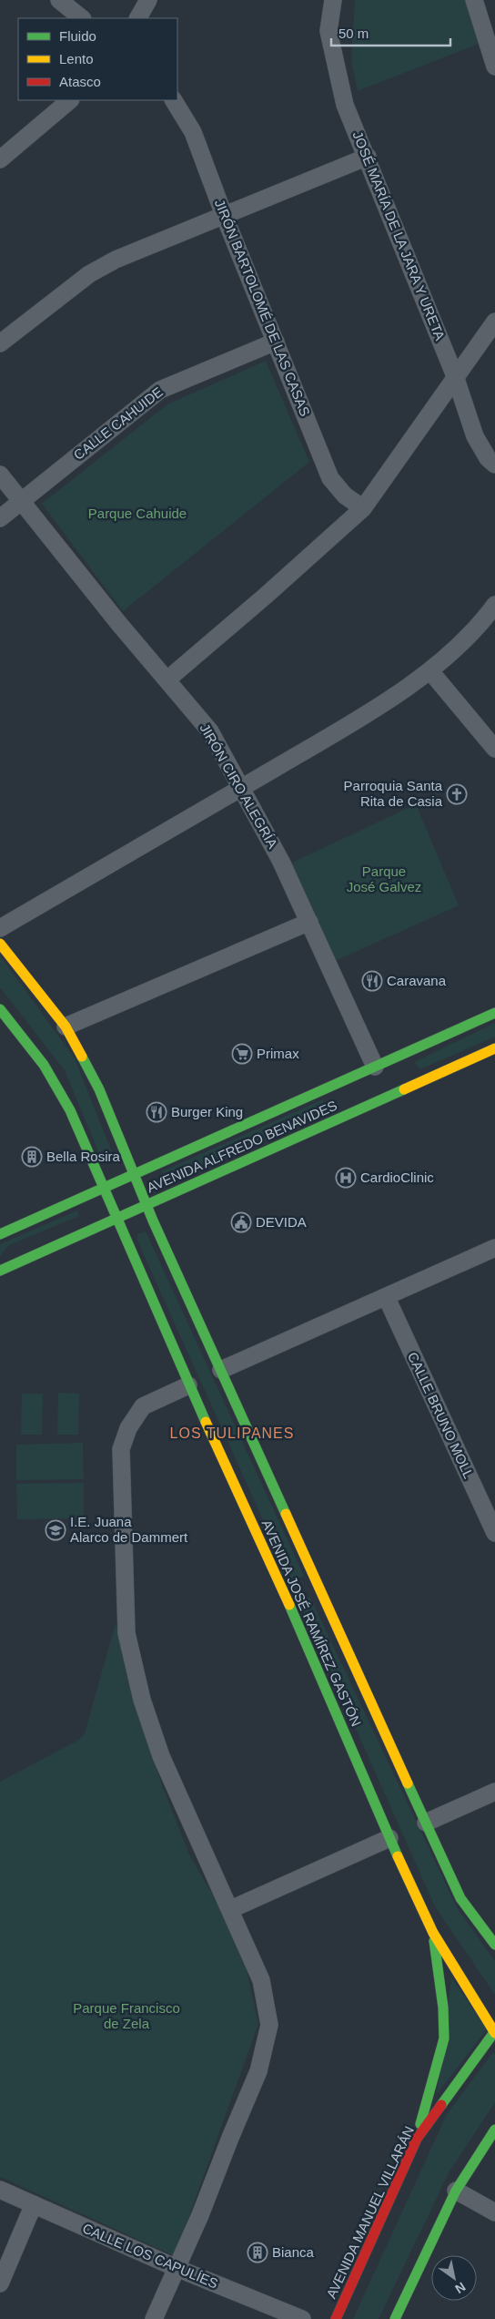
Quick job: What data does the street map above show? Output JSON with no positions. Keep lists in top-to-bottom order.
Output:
{
  "streets": {
    "main road": ["AVENIDA ALFREDO BENAVIDES", "AVENIDA JOSÉ RAMÍREZ GASTÓN", "AVENIDA MANUEL VILLARÁN"],
    "street": [
      "JOSÉ MARÍA DE LA JARA Y URETA",
      "JIRÓN BARTOLOMÉ DE LAS CASAS",
      "CALLE CAHUIDE",
      "JIRÓN CIRO ALEGRÍA",
      "CALLE BRUNO MOLL",
      "CALLE LOS CAPULÍES"
    ]
  },
  "crossings": [
    ["JIRÓN BARTOLOMÉ DE LAS CASAS", "CALLE CAHUIDE"],
    ["CALLE CAHUIDE", "JIRÓN CIRO ALEGRÍA"],
    ["JIRÓN CIRO ALEGRÍA", "AVENIDA ALFREDO BENAVIDES"],
    ["AVENIDA ALFREDO BENAVIDES", "AVENIDA JOSÉ RAMÍREZ GASTÓN"],
    ["AVENIDA JOSÉ RAMÍREZ GASTÓN", "AVENIDA MANUEL VILLARÁN"]
  ],
  "districts": ["LOS TULIPANES"],
  "parks": ["Parque Cahuide", "Parque José Galvez", "Parque Francisco de Zela"],
  "places": {
    "church": ["Parroquia Santa Rita de Casia"],
    "restaurant": ["Caravana", "Burger King"],
    "supermarket": ["Primax"],
    "building": ["Bella Rosira", "Bianca"],
    "hospital": ["CardioClinic"],
    "public building": ["DEVIDA"],
    "school or university": ["I.E. Juana Alarco de Dammert"]
  },
  "legend": ["Fluido", "Lento", "Atasco"],
  "scale_bar": "50 m",
  "north": "bottom right"
}
